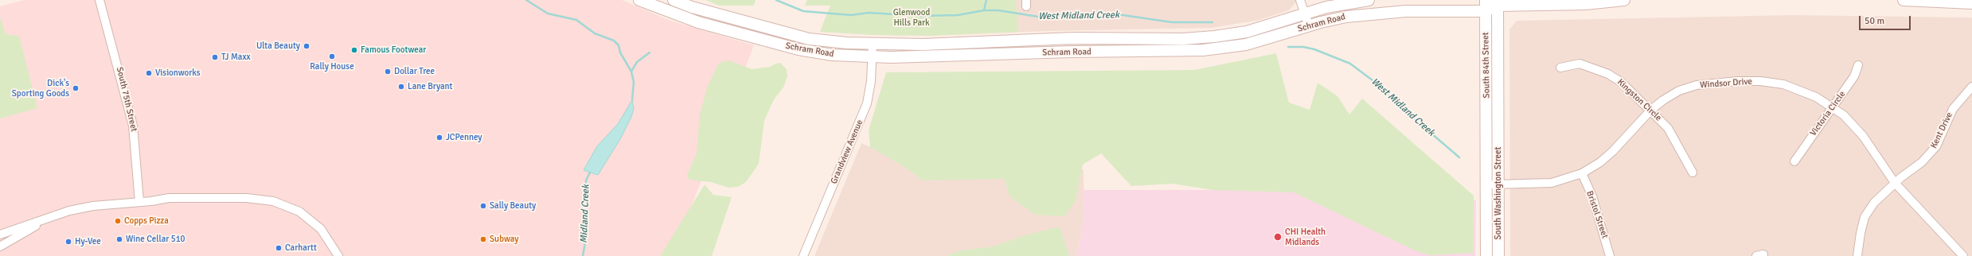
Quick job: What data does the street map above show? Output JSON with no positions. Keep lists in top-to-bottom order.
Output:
{
  "streets": {
    "main road": ["Schram Road", "South 84th Street", "South Washington Street"],
    "street": [
      "Windsor Drive",
      "South 75th Street",
      "Kingston Circle",
      "Victoria Circle",
      "Kent Drive",
      "Grandview Avenue",
      "Bristol Street"
    ]
  },
  "crossings": [
    ["Schram Road", "South 84th Street"],
    ["Schram Road", "Grandview Avenue"],
    ["South 84th Street", "South Washington Street"],
    ["Windsor Drive", "Kingston Circle"],
    ["Windsor Drive", "Victoria Circle"],
    ["Windsor Drive", "Kent Drive"],
    ["Windsor Drive", "South Washington Street"],
    ["Windsor Drive", "Bristol Street"]
  ],
  "water": ["West Midland Creek", "Midland Creek"],
  "parks": ["Glenwood Hills Park"],
  "places": [
    "Ulta Beauty",
    "Famous Footwear",
    "Rally House",
    "TJ Maxx",
    "Dollar Tree",
    "Visionworks",
    "Lane Bryant",
    "Dick's Sporting Goods",
    "JCPenney",
    "Sally Beauty",
    "Copps Pizza",
    "CHI Health Midlands",
    "Wine Cellar 510",
    "Subway",
    "Hy-Vee",
    "Carhartt"
  ],
  "scale_bar": "50 m"
}
